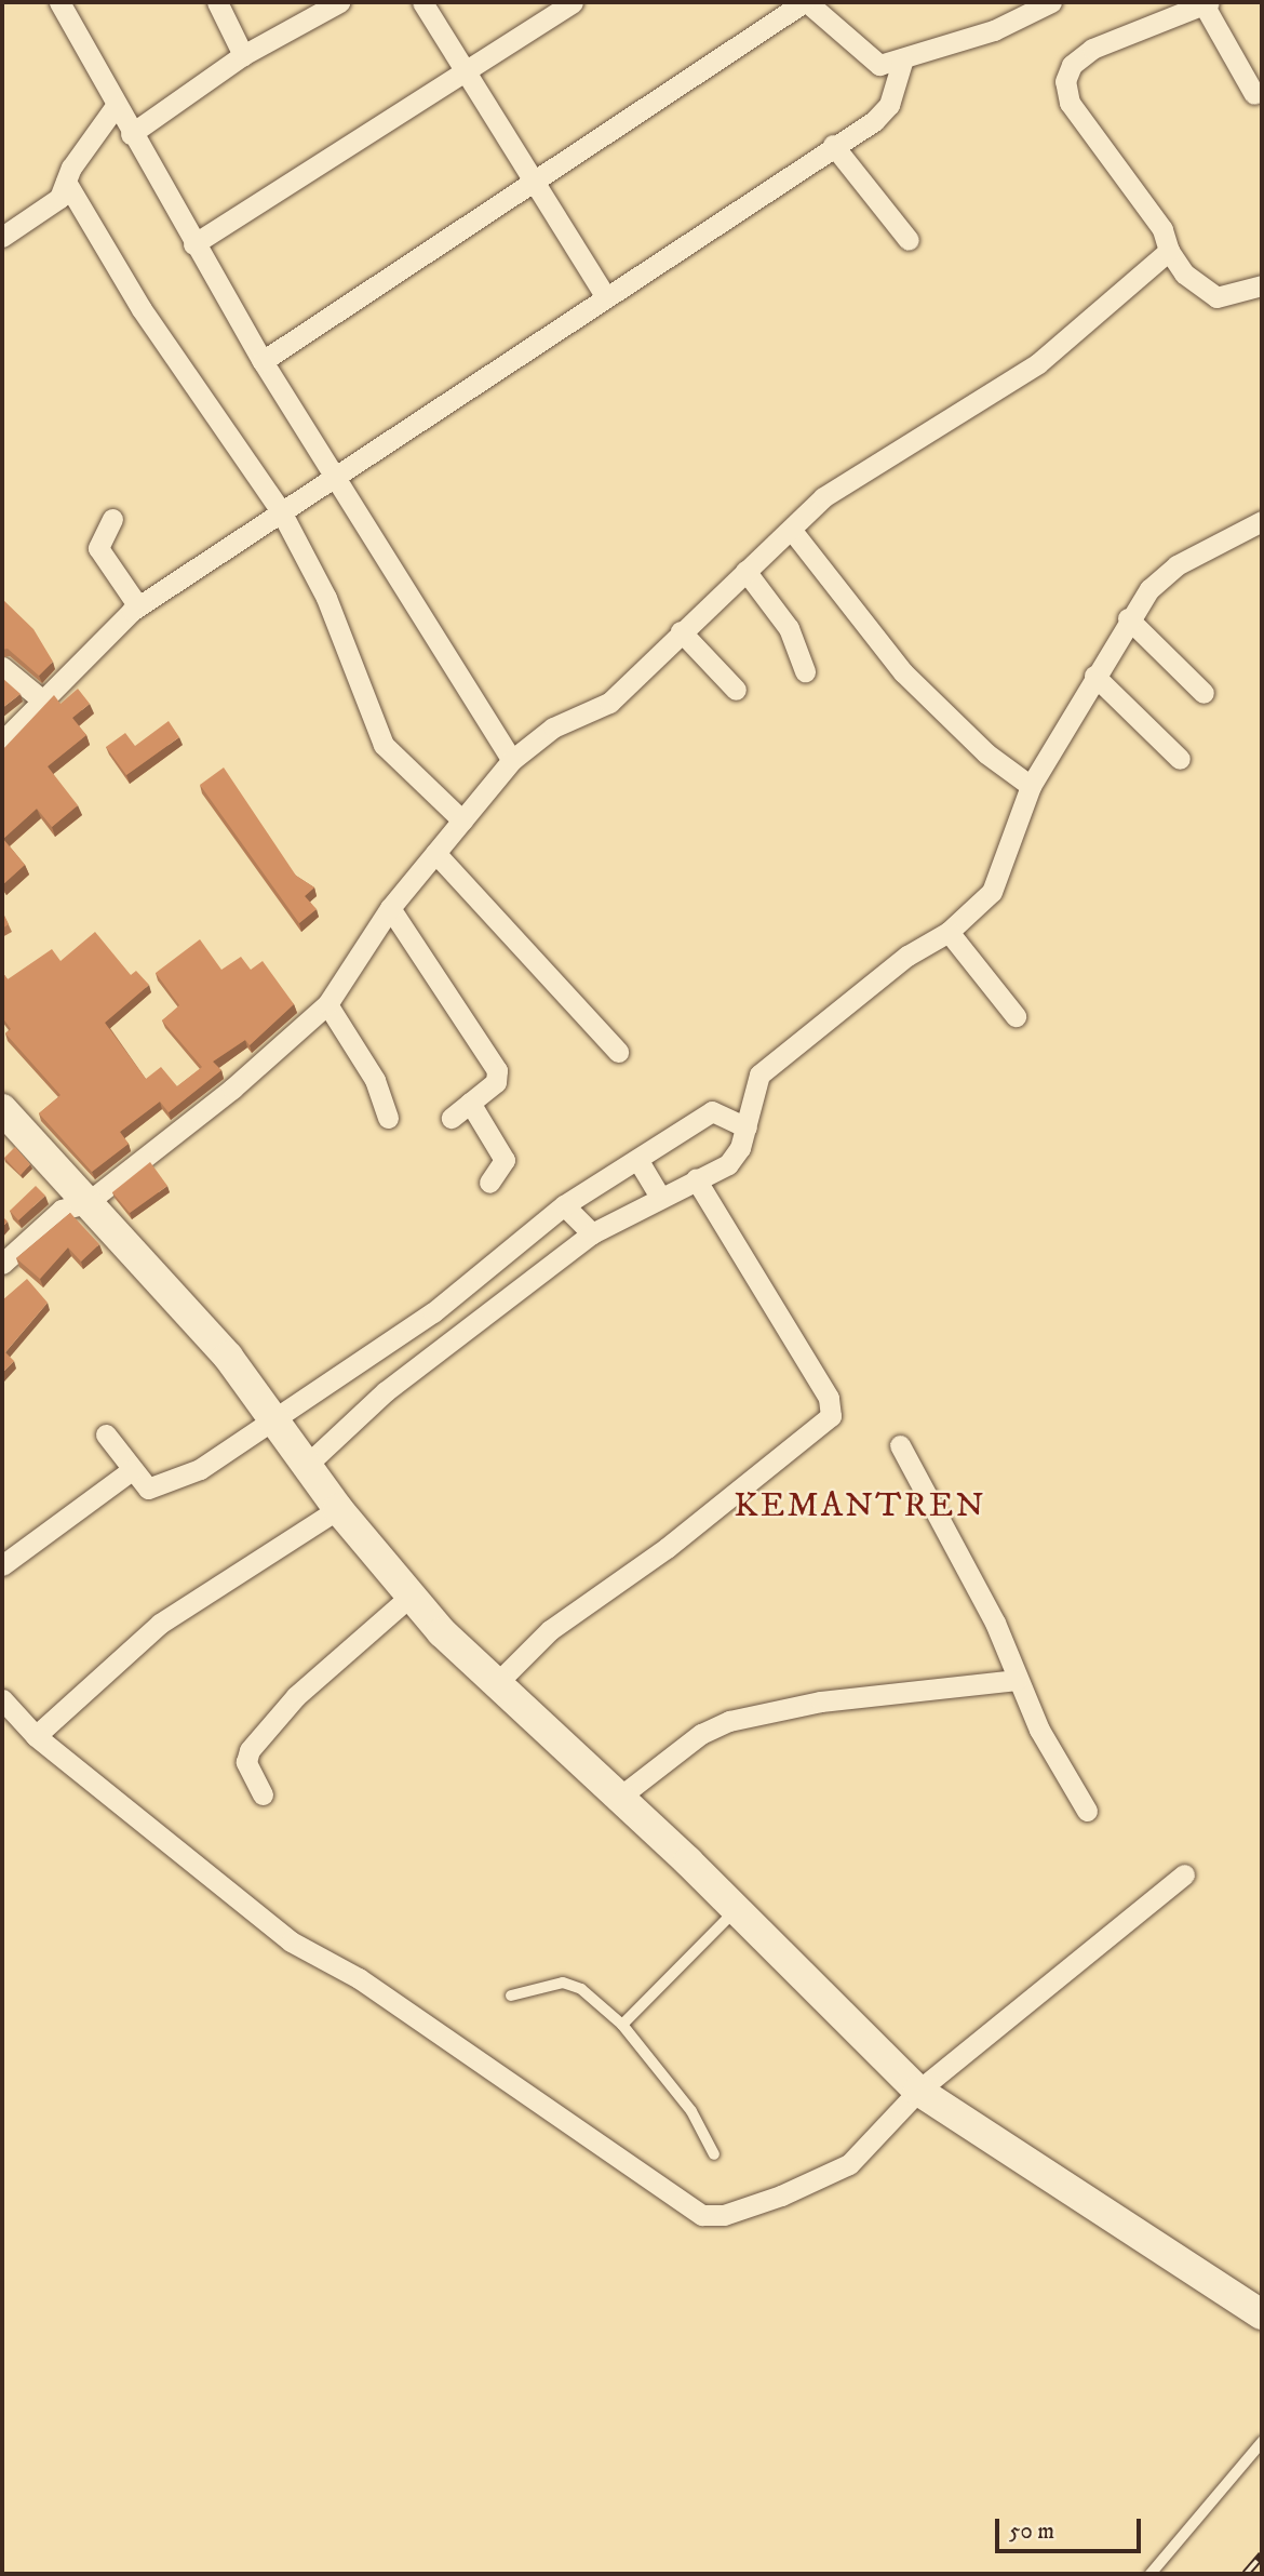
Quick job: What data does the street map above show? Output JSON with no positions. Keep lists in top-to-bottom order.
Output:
{
  "districts": ["KEMANTREN"],
  "scale_bar": "50 m"
}
